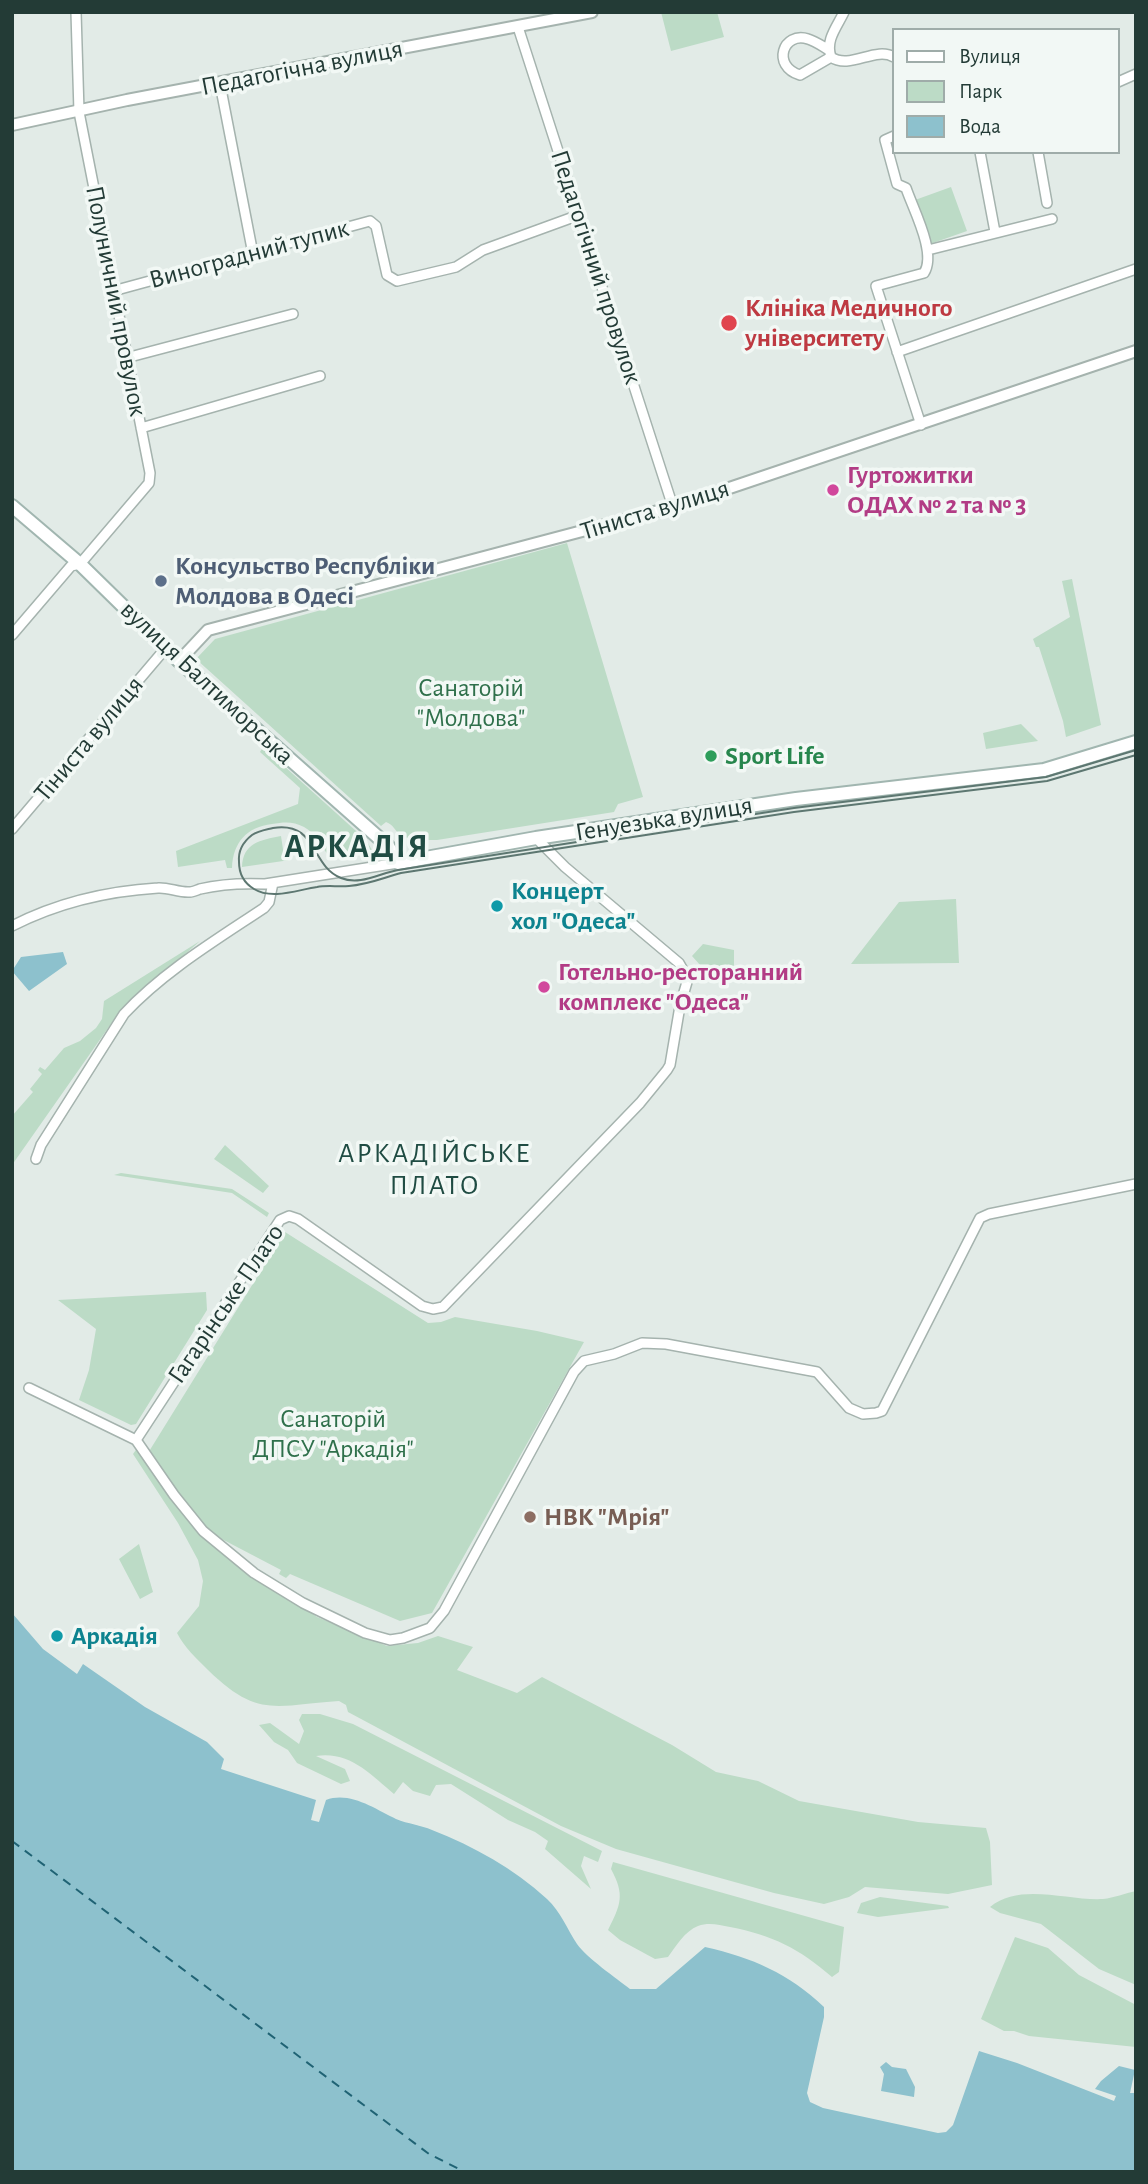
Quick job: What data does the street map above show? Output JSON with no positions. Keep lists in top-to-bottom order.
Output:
{
  "streets": {
    "main road": ["вулиця Балтиморська", "Генуезька вулиця"],
    "street": [
      "Педагогічна вулиця",
      "Виноградний тупик",
      "Педагогічний провулок",
      "Полуничний провулок",
      "Тіниста вулиця",
      "Гагарінське Плато"
    ]
  },
  "crossings": [
    ["Педагогічна вулиця", "Педагогічний провулок"],
    ["Педагогічна вулиця", "Полуничний провулок"],
    ["Виноградний тупик", "Педагогічний провулок"],
    ["Виноградний тупик", "Полуничний провулок"],
    ["Педагогічний провулок", "Тіниста вулиця"],
    ["Полуничний провулок", "вулиця Балтиморська"],
    ["Тіниста вулиця", "вулиця Балтиморська"],
    ["вулиця Балтиморська", "Генуезька вулиця"],
    ["Генуезька вулиця", "Гагарінське Плато"]
  ],
  "districts": ["АРКАДІЯ", "АРКАДІЙСЬКЕ ПЛАТО"],
  "parks": ["Санаторій \"Молдова\"", "Санаторій ДПСУ \"Аркадія\""],
  "places": [
    "Клініка Медичного університету",
    "Гуртожитки ОДАХ № 2 та № 3",
    "Консульство Республіки Молдова в Одесі",
    "Sport Life",
    "Концерт хол \"Одеса\"",
    "Готельно-ресторанний комплекс \"Одеса\"",
    "НВК \"Мрія\"",
    "Аркадія"
  ],
  "legend": ["Вулиця", "Парк", "Вода"]
}
